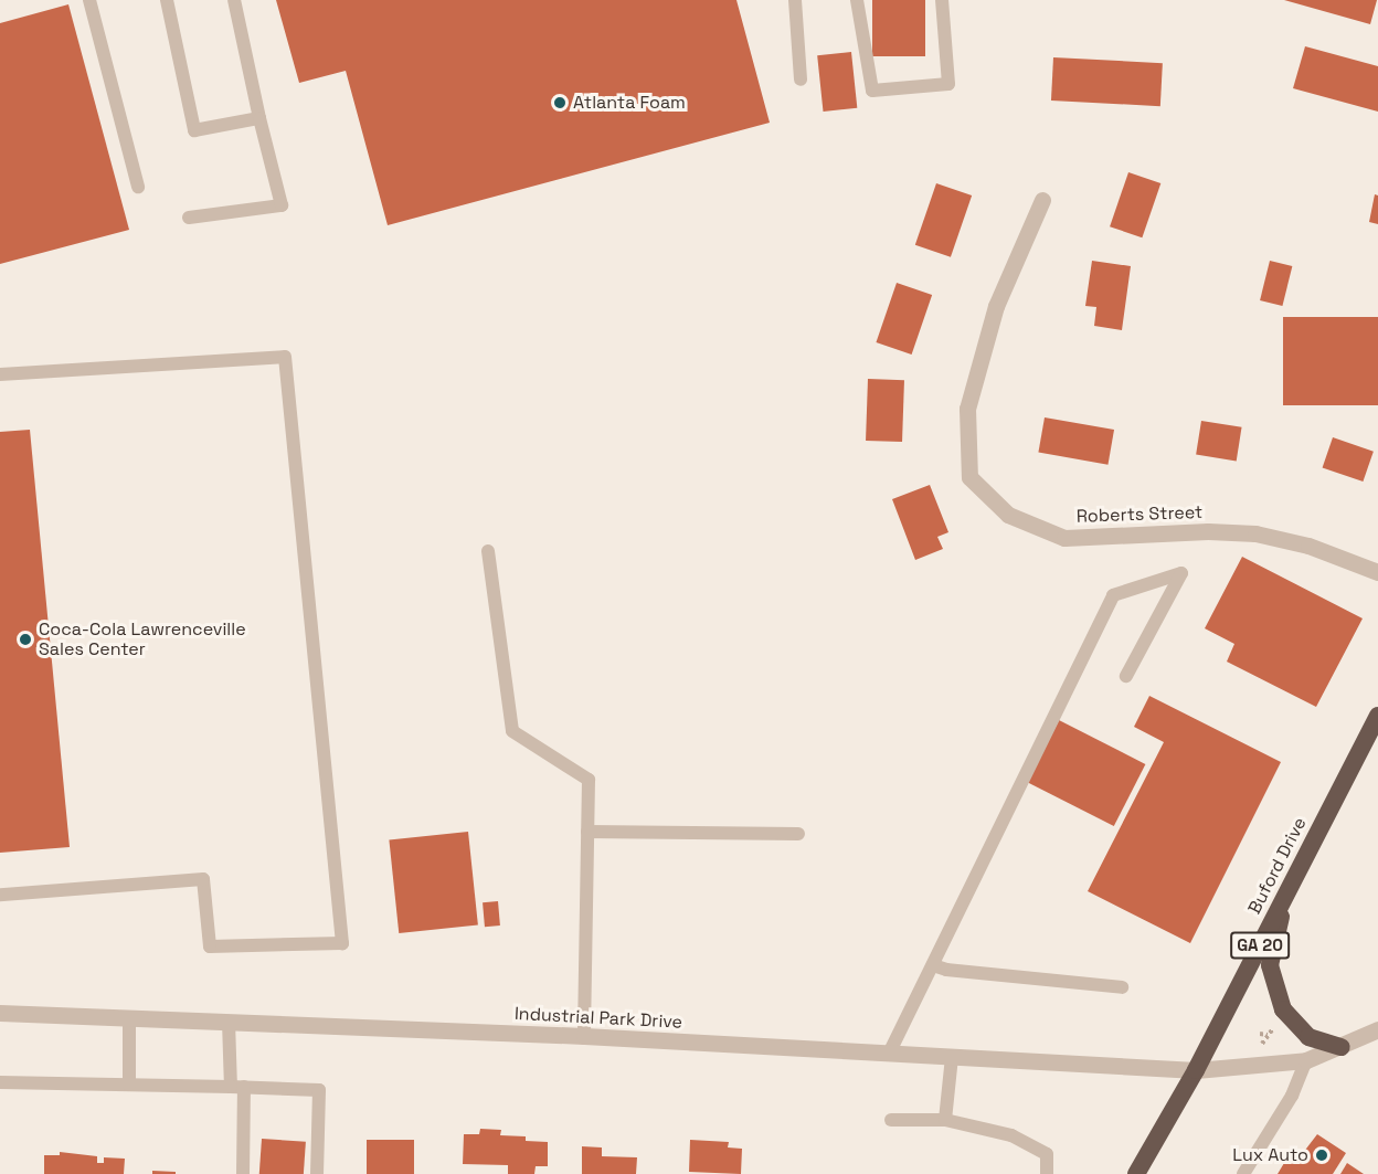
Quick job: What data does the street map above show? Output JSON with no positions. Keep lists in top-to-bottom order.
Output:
{
  "streets": {
    "highway": ["Buford Drive", "GA 20"],
    "street": ["Roberts Street", "Industrial Park Drive"]
  },
  "crossings": [
    ["Buford Drive", "Industrial Park Drive"]
  ],
  "places": ["Atlanta Foam", "Coca-Cola Lawrenceville Sales Center", "Lux Auto"]
}
